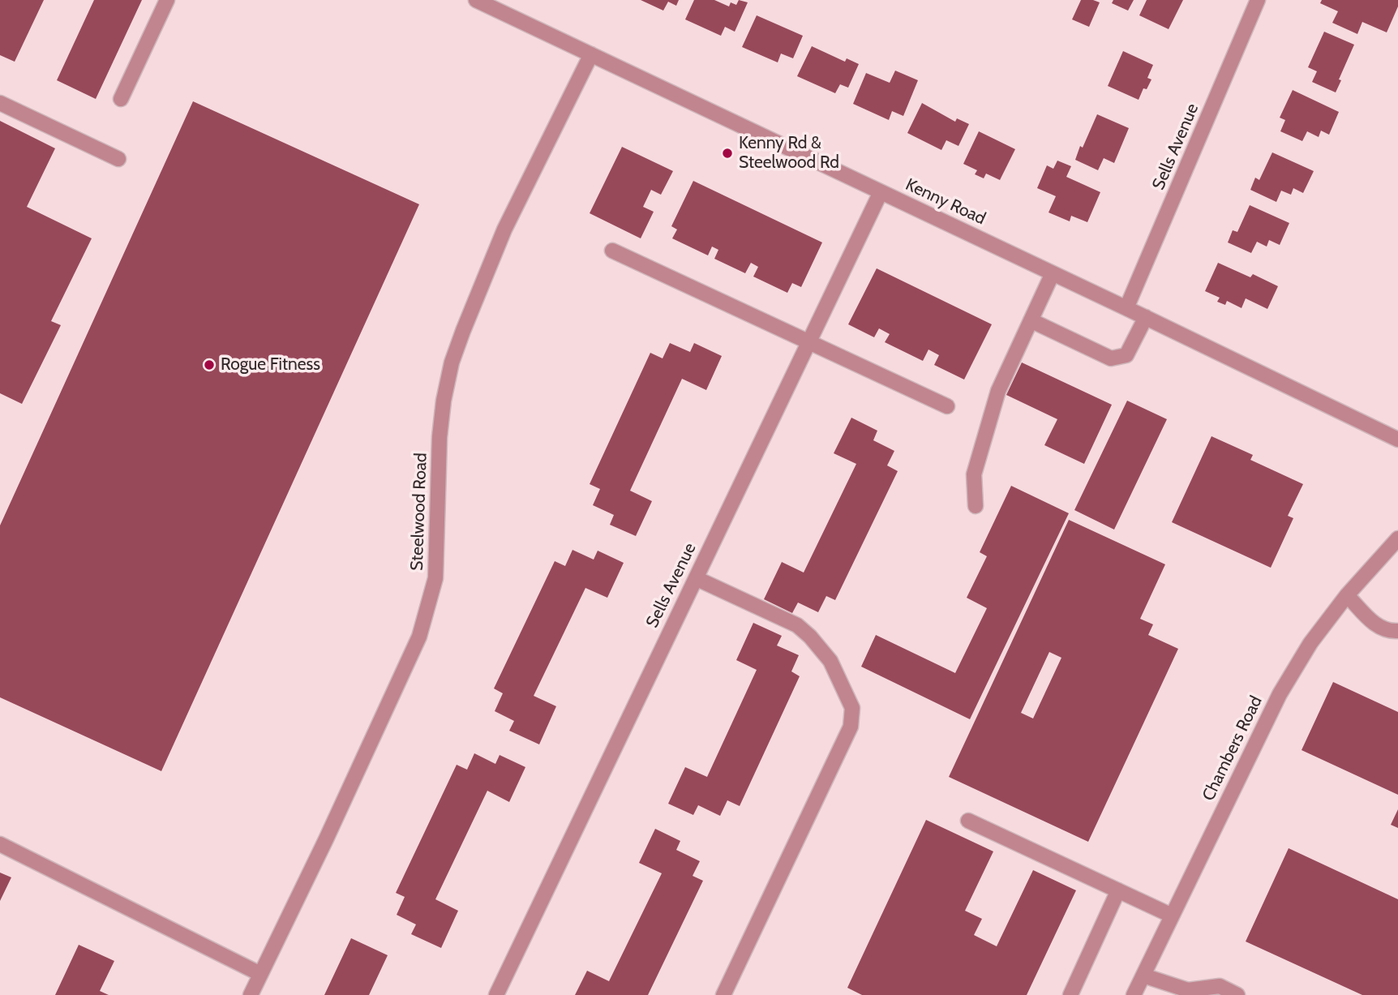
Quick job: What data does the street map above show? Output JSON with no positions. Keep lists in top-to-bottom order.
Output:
{
  "streets": {
    "street": [
      "Sells Avenue",
      "Kenny Road",
      "Steelwood Road",
      "Chambers Road"
    ]
  },
  "crossings": [
    ["Sells Avenue", "Kenny Road"],
    ["Kenny Road", "Steelwood Road"]
  ],
  "places": ["Kenny Rd & Steelwood Rd", "Rogue Fitness"]
}
